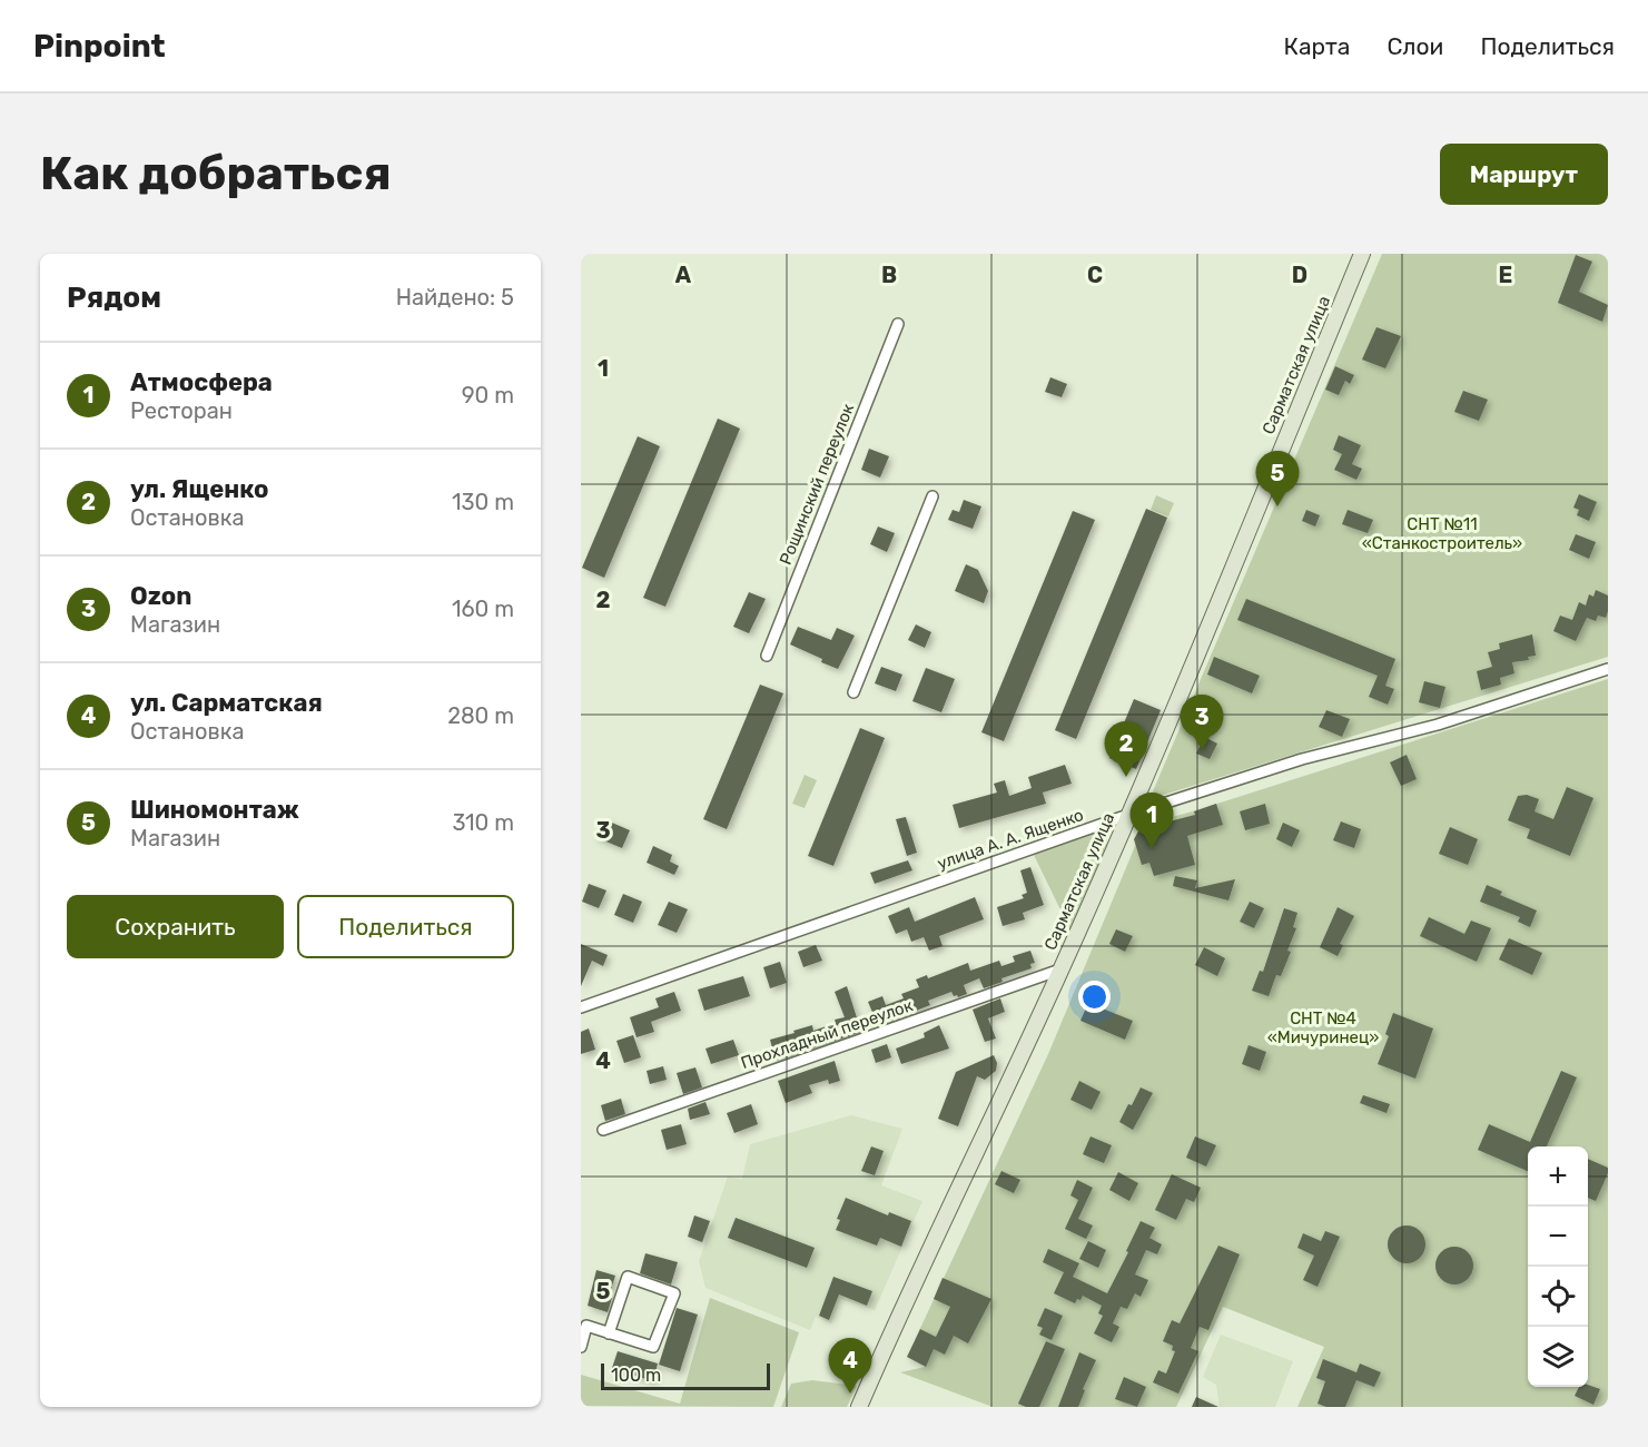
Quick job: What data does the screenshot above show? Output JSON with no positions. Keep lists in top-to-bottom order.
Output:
{
  "streets": {
    "main road": ["Сарматская улица"],
    "street": ["Рощинский переулок", "улица А. А. Ященко", "Прохладный переулок"]
  },
  "crossings": [
    ["Сарматская улица", "улица А. А. Ященко"],
    ["Сарматская улица", "Прохладный переулок"]
  ],
  "parks": ["СНТ №11 «Станкостроитель»", "СНТ №4 «Мичуринец»"],
  "scale_bar": "100 m",
  "page": {
    "header": "Pinpoint",
    "nav": ["Карта", "Слои", "Поделиться"],
    "buttons": [
      "Маршрут",
      ["Сохранить", "Поделиться"]
    ],
    "title": "Как добраться",
    "heading": ["Рядом", "Найдено: 5"],
    "list": [
      {
        "mark": "1",
        "name": "Атмосфера",
        "note": "Ресторан",
        "value": "90 m"
      },
      {
        "mark": "2",
        "name": "ул. Ященко",
        "note": "Остановка",
        "value": "130 m"
      },
      {
        "mark": "3",
        "name": "Ozon",
        "note": "Магазин",
        "value": "160 m"
      },
      {
        "mark": "4",
        "name": "ул. Сарматская",
        "note": "Остановка",
        "value": "280 m"
      },
      {
        "mark": "5",
        "name": "Шиномонтаж",
        "note": "Магазин",
        "value": "310 m"
      }
    ],
    "pins": [
      "5",
      "3",
      "2",
      "1",
      "4"
    ],
    "map_buttons": ["+", "−"],
    "scale": "100 m"
  },
  "grid": {
    "columns": [
      "A",
      "B",
      "C",
      "D",
      "E"
    ],
    "rows": [
      "1",
      "2",
      "3",
      "4",
      "5"
    ]
  }
}
